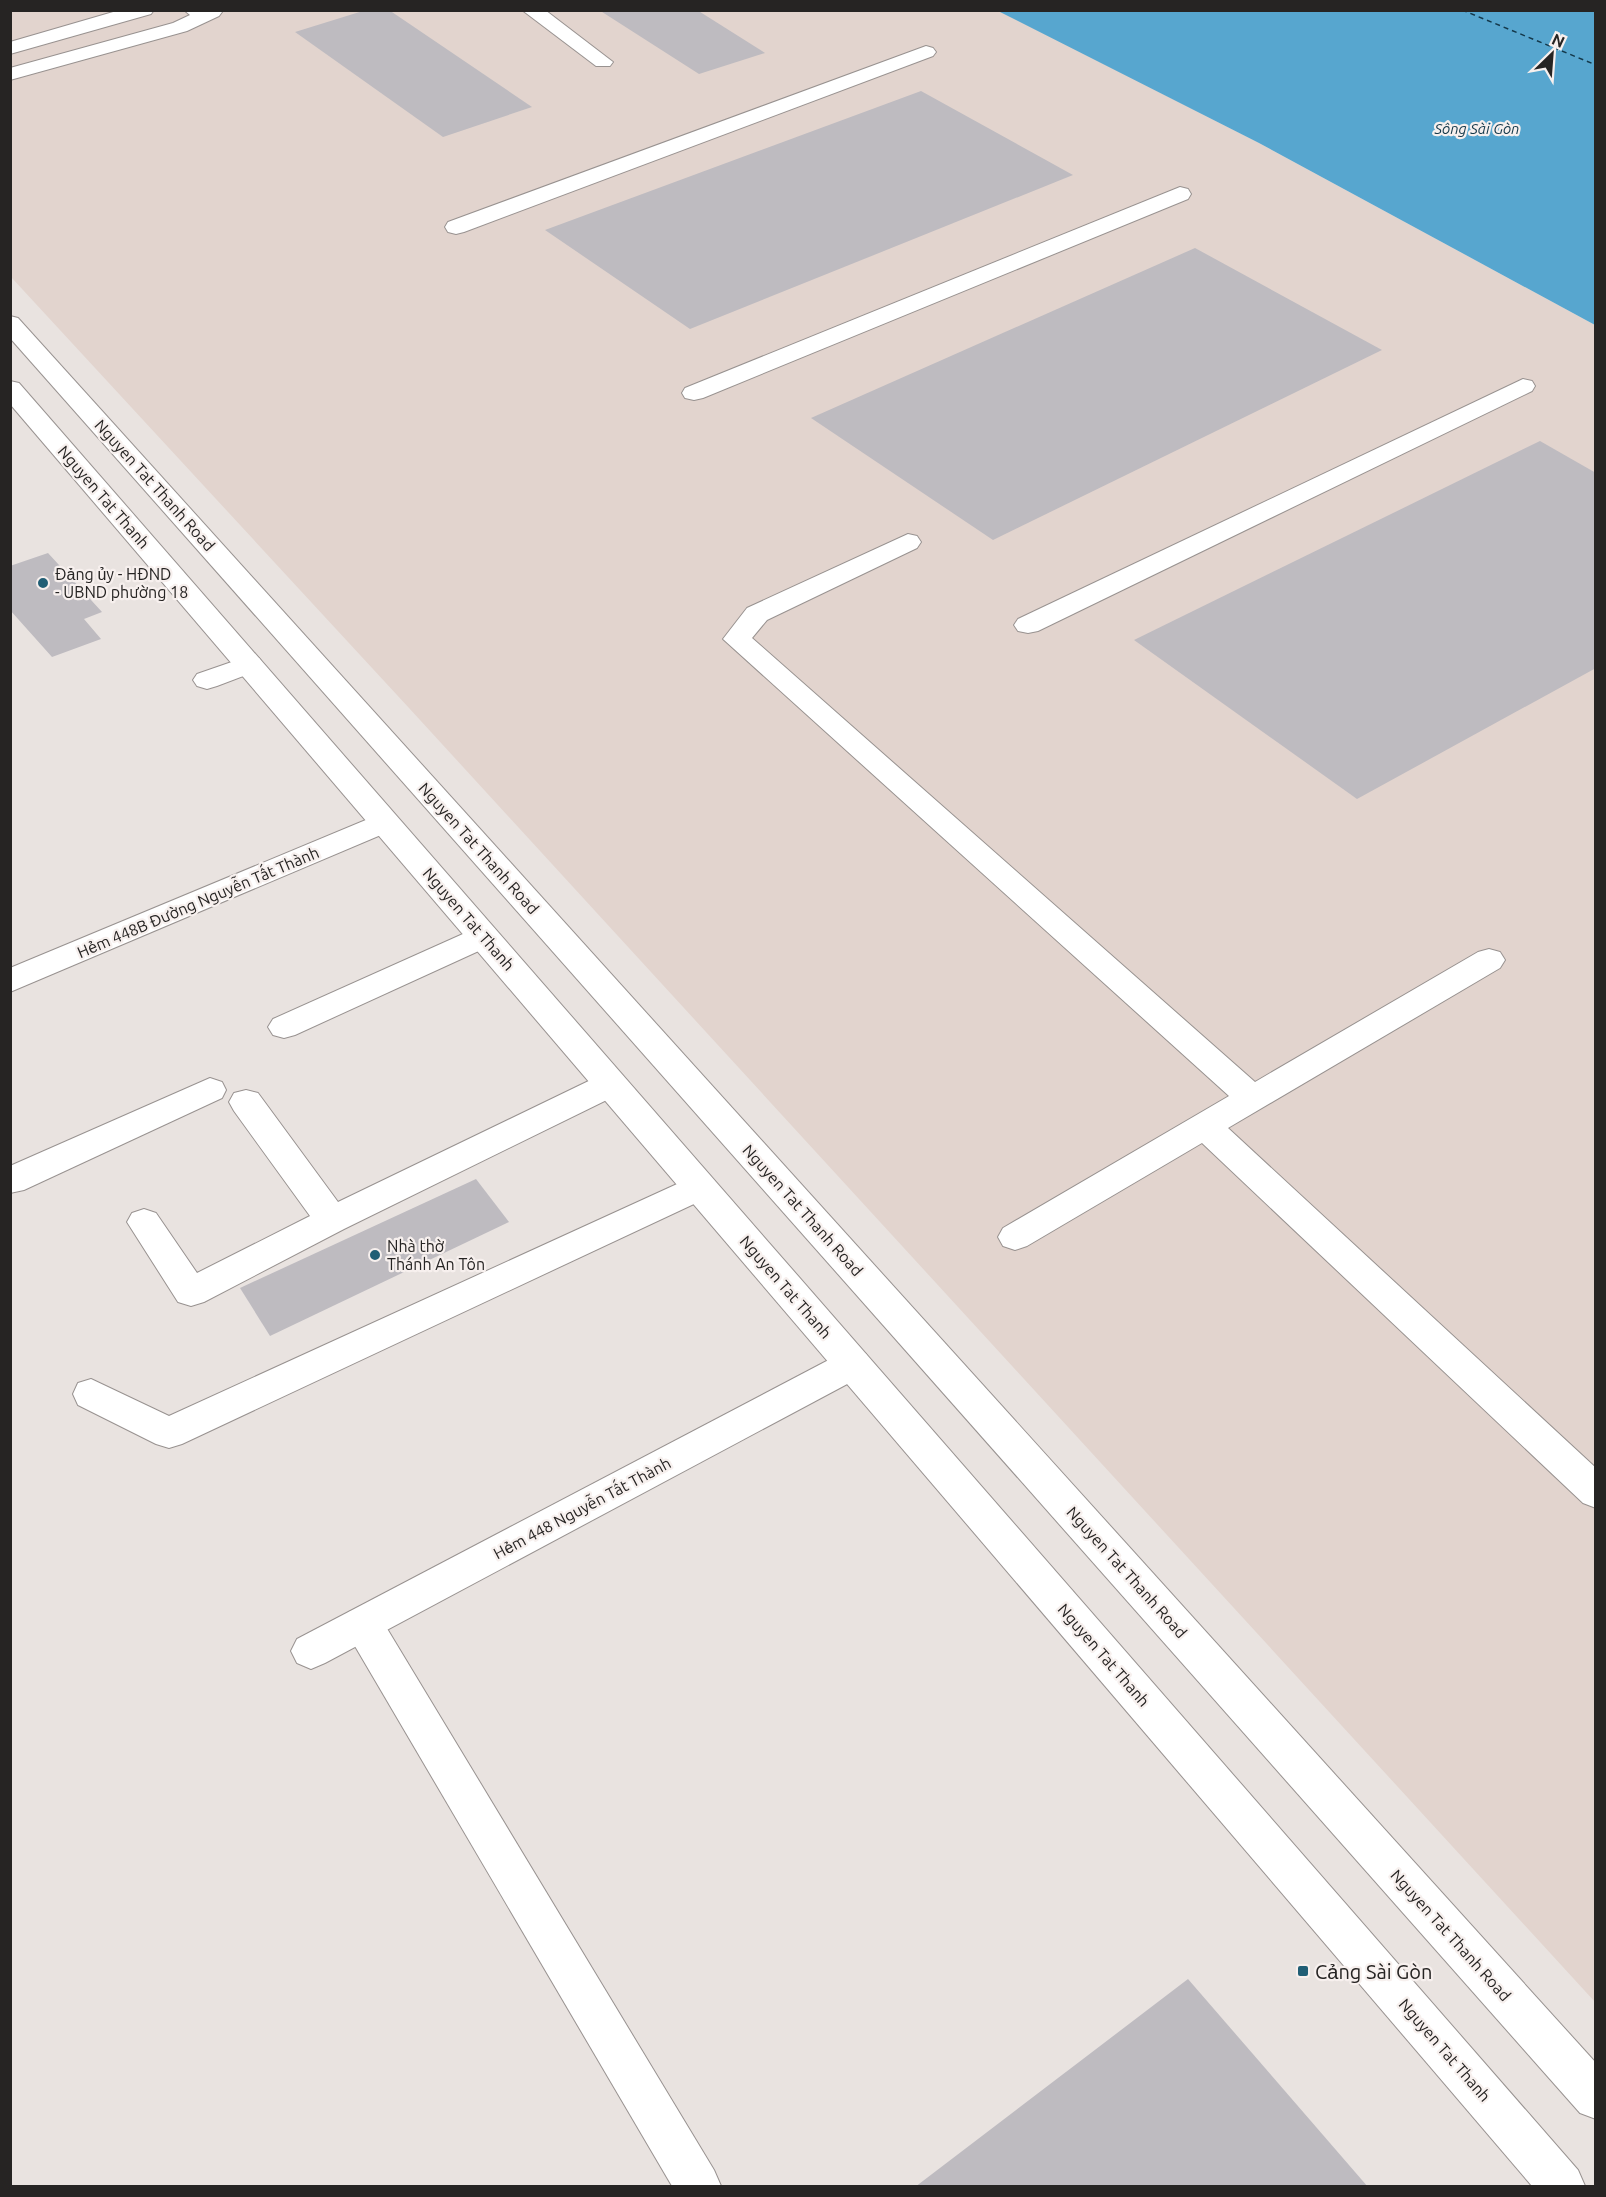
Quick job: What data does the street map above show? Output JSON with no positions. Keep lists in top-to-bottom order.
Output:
{
  "streets": {
    "main road": [
      "Nguyen Tat Thanh Road",
      "Nguyen Tat Thanh",
      "Hẻm 448B Đường Nguyễn Tất Thành",
      "Hẻm 448 Nguyễn Tất Thành"
    ]
  },
  "crossings": [
    ["Nguyen Tat Thanh", "Hẻm 448B Đường Nguyễn Tất Thành"],
    ["Nguyen Tat Thanh", "Hẻm 448 Nguyễn Tất Thành"]
  ],
  "water": ["Sông Sài Gòn"],
  "places": {
    "other": ["Đảng ủy - HĐND - UBND phường 18", "Nhà thờ Thánh An Tôn"],
    "transit": ["Cảng Sài Gòn"]
  },
  "north": "top right"
}
